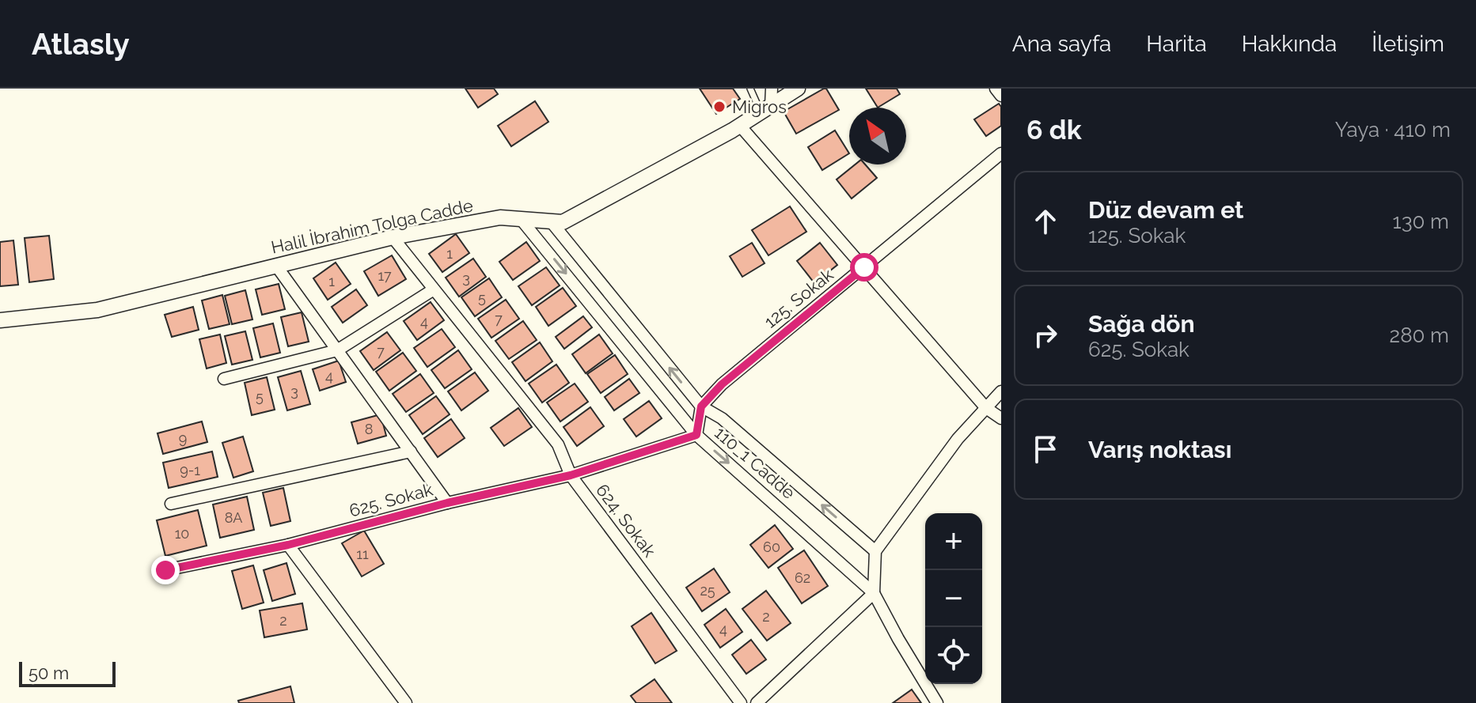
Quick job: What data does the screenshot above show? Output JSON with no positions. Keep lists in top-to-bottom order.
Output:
{
  "streets": {
    "street": [
      "Halil İbrahim Tolga Cadde",
      "125. Sokak",
      "110_1 Cadde",
      "625. Sokak",
      "624. Sokak"
    ]
  },
  "crossings": [
    ["Halil İbrahim Tolga Cadde", "110_1 Cadde"],
    ["Halil İbrahim Tolga Cadde", "624. Sokak"],
    ["125. Sokak", "110_1 Cadde"],
    ["110_1 Cadde", "625. Sokak"],
    ["625. Sokak", "624. Sokak"]
  ],
  "places": ["Migros"],
  "house_numbers": [
    "1",
    "17",
    "3",
    "1",
    "5",
    "7",
    "4",
    "7",
    "4",
    "3",
    "5",
    "8",
    "9",
    "9-1",
    "8A",
    "10",
    "60",
    "11",
    "62",
    "25",
    "2",
    "2",
    "4"
  ],
  "scale_bar": "50 m",
  "north": "top left",
  "page": {
    "header": "Atlasly",
    "nav": [
      "Ana sayfa",
      "Harita",
      "Hakkında",
      "İletişim"
    ],
    "heading": ["6 dk", "Yaya · 410 m"],
    "list": [
      ["Düz devam et", "125. Sokak", "130 m"],
      ["Sağa dön", "625. Sokak", "280 m"],
      "Varış noktası"
    ],
    "map_buttons": ["+", "−"],
    "scale": "50 m"
  }
}
